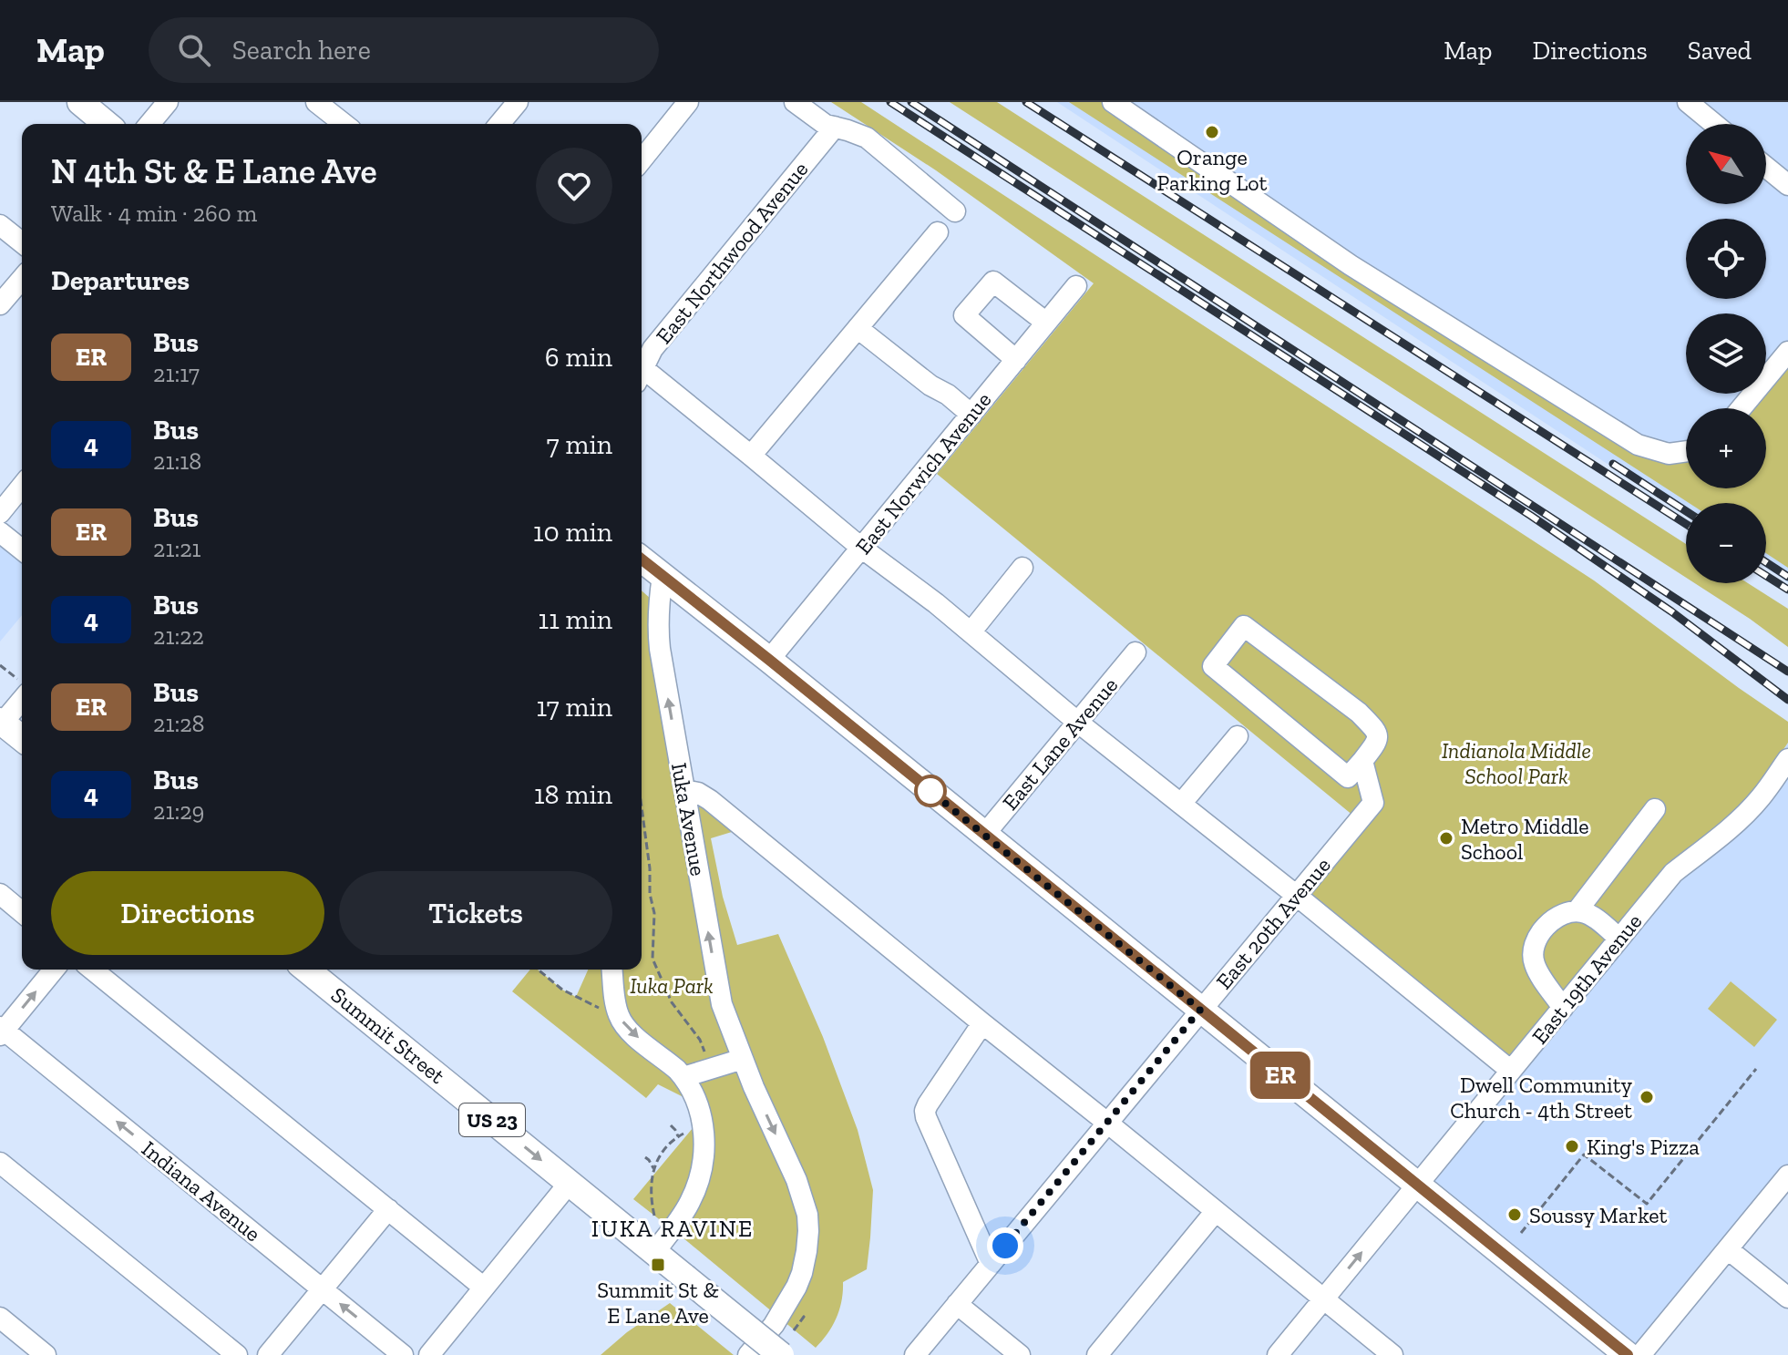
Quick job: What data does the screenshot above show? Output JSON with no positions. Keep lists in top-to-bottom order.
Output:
{
  "streets": {
    "main road": ["Summit Street", "US 23"],
    "street": [
      "East Northwood Avenue",
      "East Norwich Avenue",
      "East Lane Avenue",
      "Iuka Avenue",
      "East 20th Avenue",
      "East 19th Avenue",
      "Indiana Avenue"
    ]
  },
  "one_way": ["Summit Street"],
  "districts": ["IUKA RAVINE"],
  "parks": ["Indianola Middle School Park", "Iuka Park"],
  "places": {
    "other": [
      "Orange Parking Lot",
      "Metro Middle School",
      "Dwell Community Church - 4th Street",
      "King's Pizza",
      "Soussy Market"
    ],
    "transit": ["Summit St & E Lane Ave"]
  },
  "lines": ["bus line ER"],
  "north": "top left",
  "page": {
    "header": "Map",
    "search": "Search here",
    "nav": ["Map", "Directions", "Saved"],
    "on_map": "ER",
    "map_buttons": ["+", "−"],
    "heading": [
      ["N 4th St & E Lane Ave", "Walk · 4 min · 260 m"],
      "Departures"
    ],
    "list": [
      {
        "mark": "ER",
        "name": "Bus",
        "note": "21:17",
        "value": "6 min"
      },
      {
        "mark": "4",
        "name": "Bus",
        "note": "21:18",
        "value": "7 min"
      },
      {
        "mark": "ER",
        "name": "Bus",
        "note": "21:21",
        "value": "10 min"
      },
      {
        "mark": "4",
        "name": "Bus",
        "note": "21:22",
        "value": "11 min"
      },
      {
        "mark": "ER",
        "name": "Bus",
        "note": "21:28",
        "value": "17 min"
      },
      {
        "mark": "4",
        "name": "Bus",
        "note": "21:29",
        "value": "18 min"
      }
    ],
    "buttons": ["Directions", "Tickets"]
  }
}
